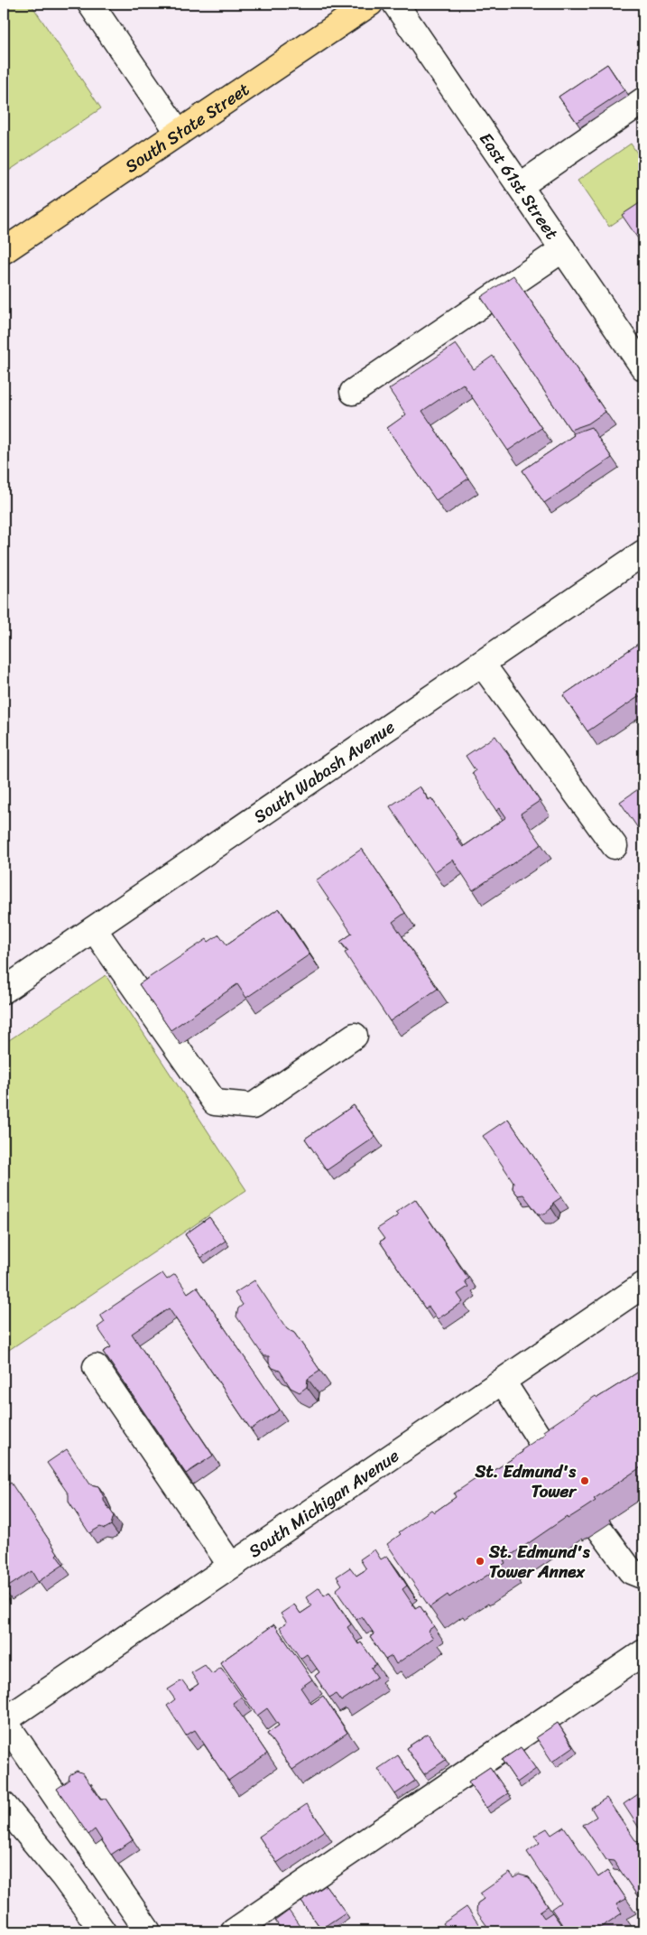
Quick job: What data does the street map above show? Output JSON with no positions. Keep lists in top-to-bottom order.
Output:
{
  "streets": {
    "main road": ["South State Street"],
    "street": ["East 61st Street", "South Wabash Avenue", "South Michigan Avenue"]
  },
  "places": ["St. Edmund's Tower", "St. Edmund's Tower Annex"]
}
